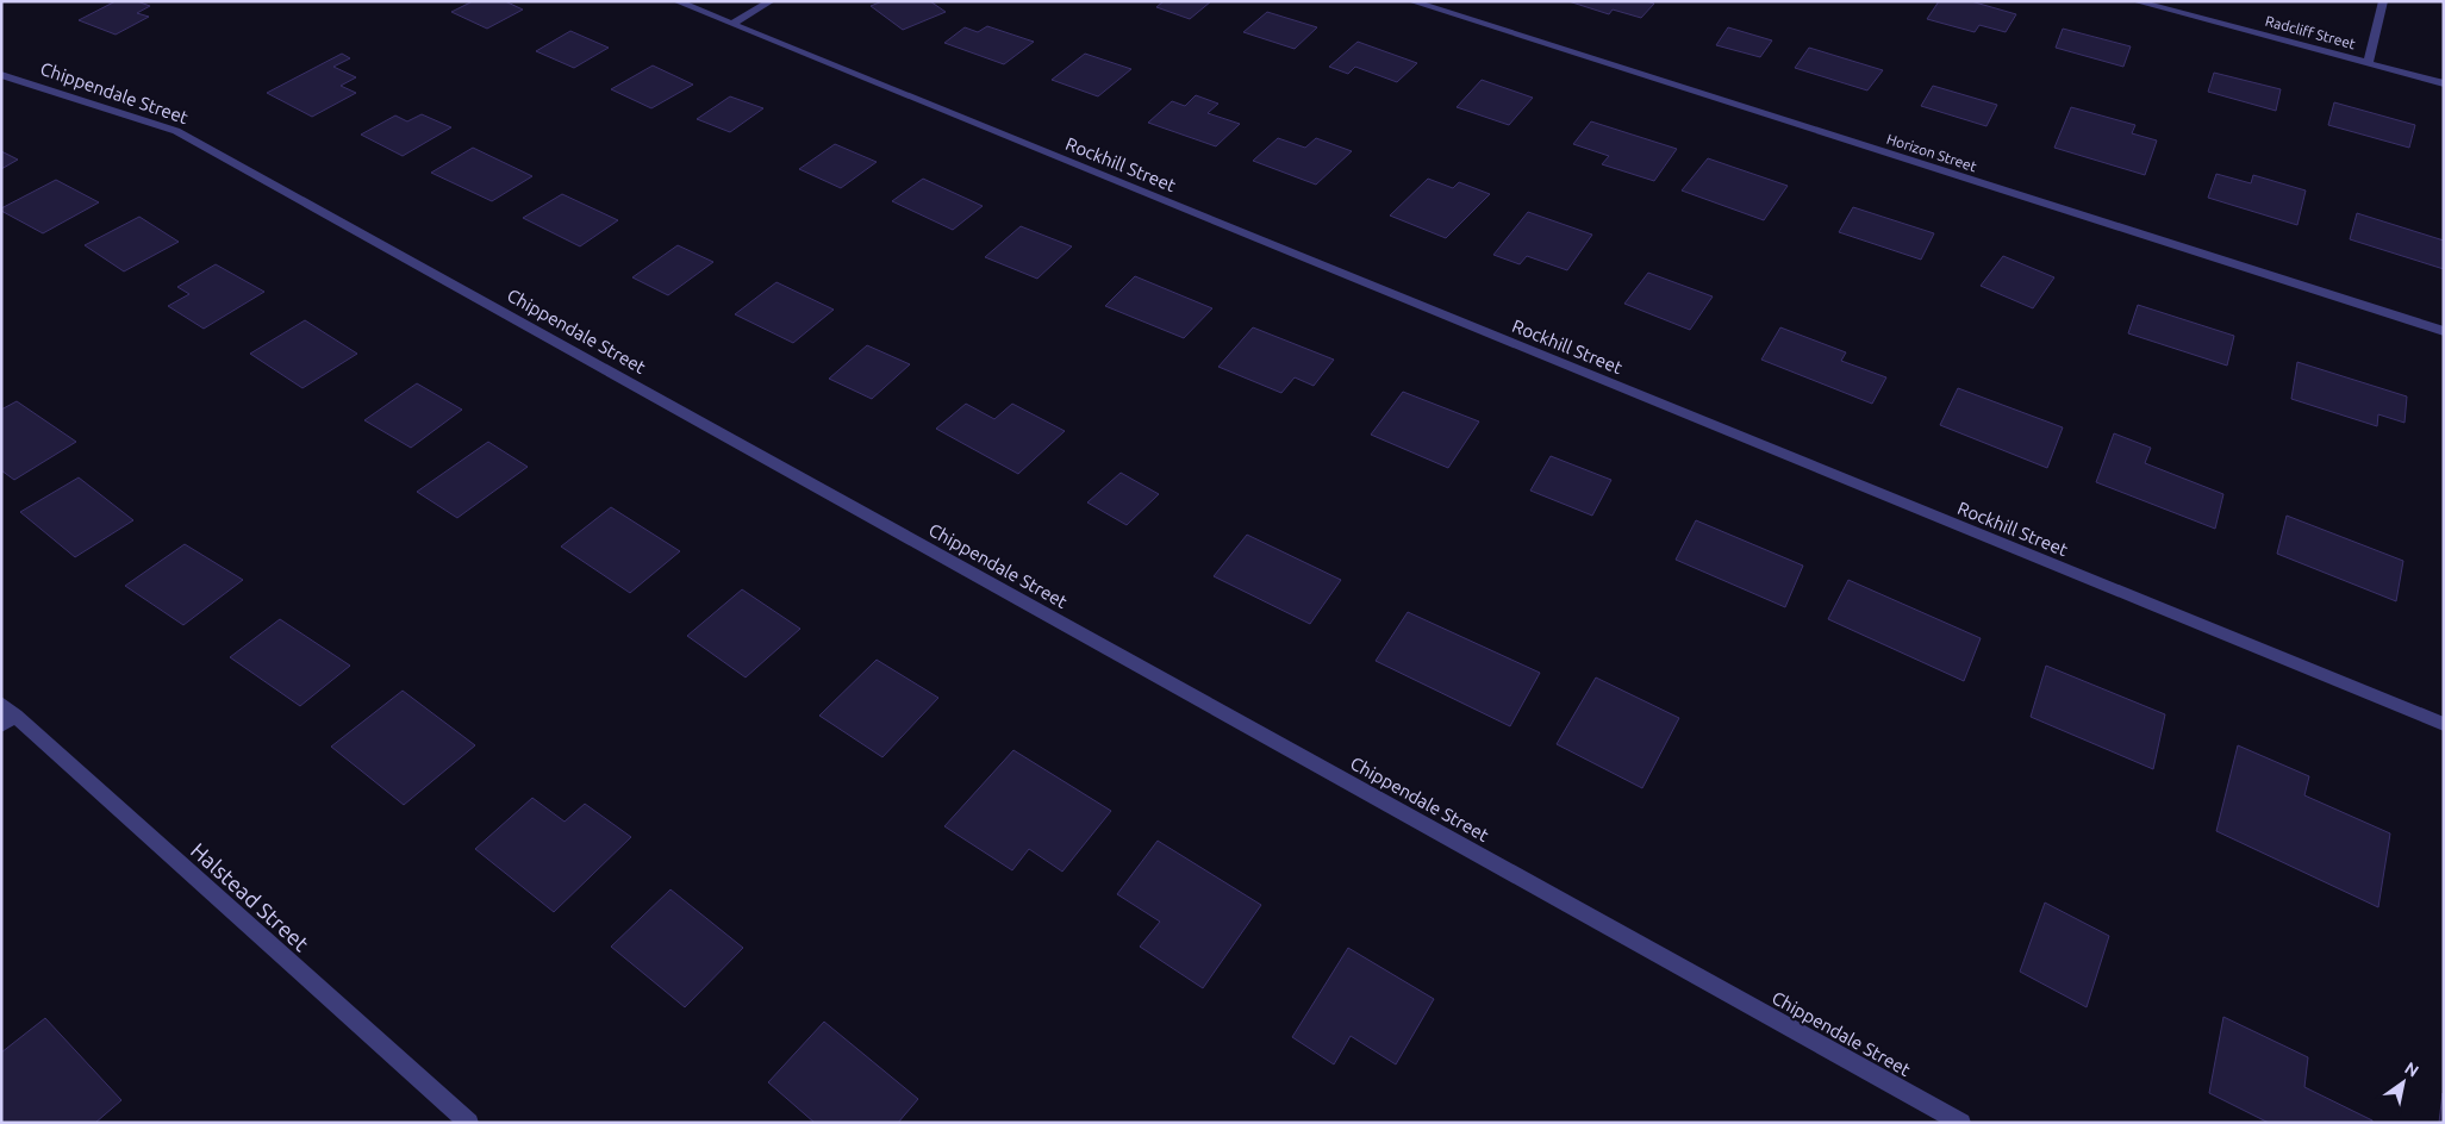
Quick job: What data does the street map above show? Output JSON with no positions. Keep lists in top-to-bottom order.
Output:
{
  "streets": {
    "street": [
      "Radcliff Street",
      "Chippendale Street",
      "Horizon Street",
      "Rockhill Street",
      "Halstead Street"
    ]
  },
  "north": "top right"
}
